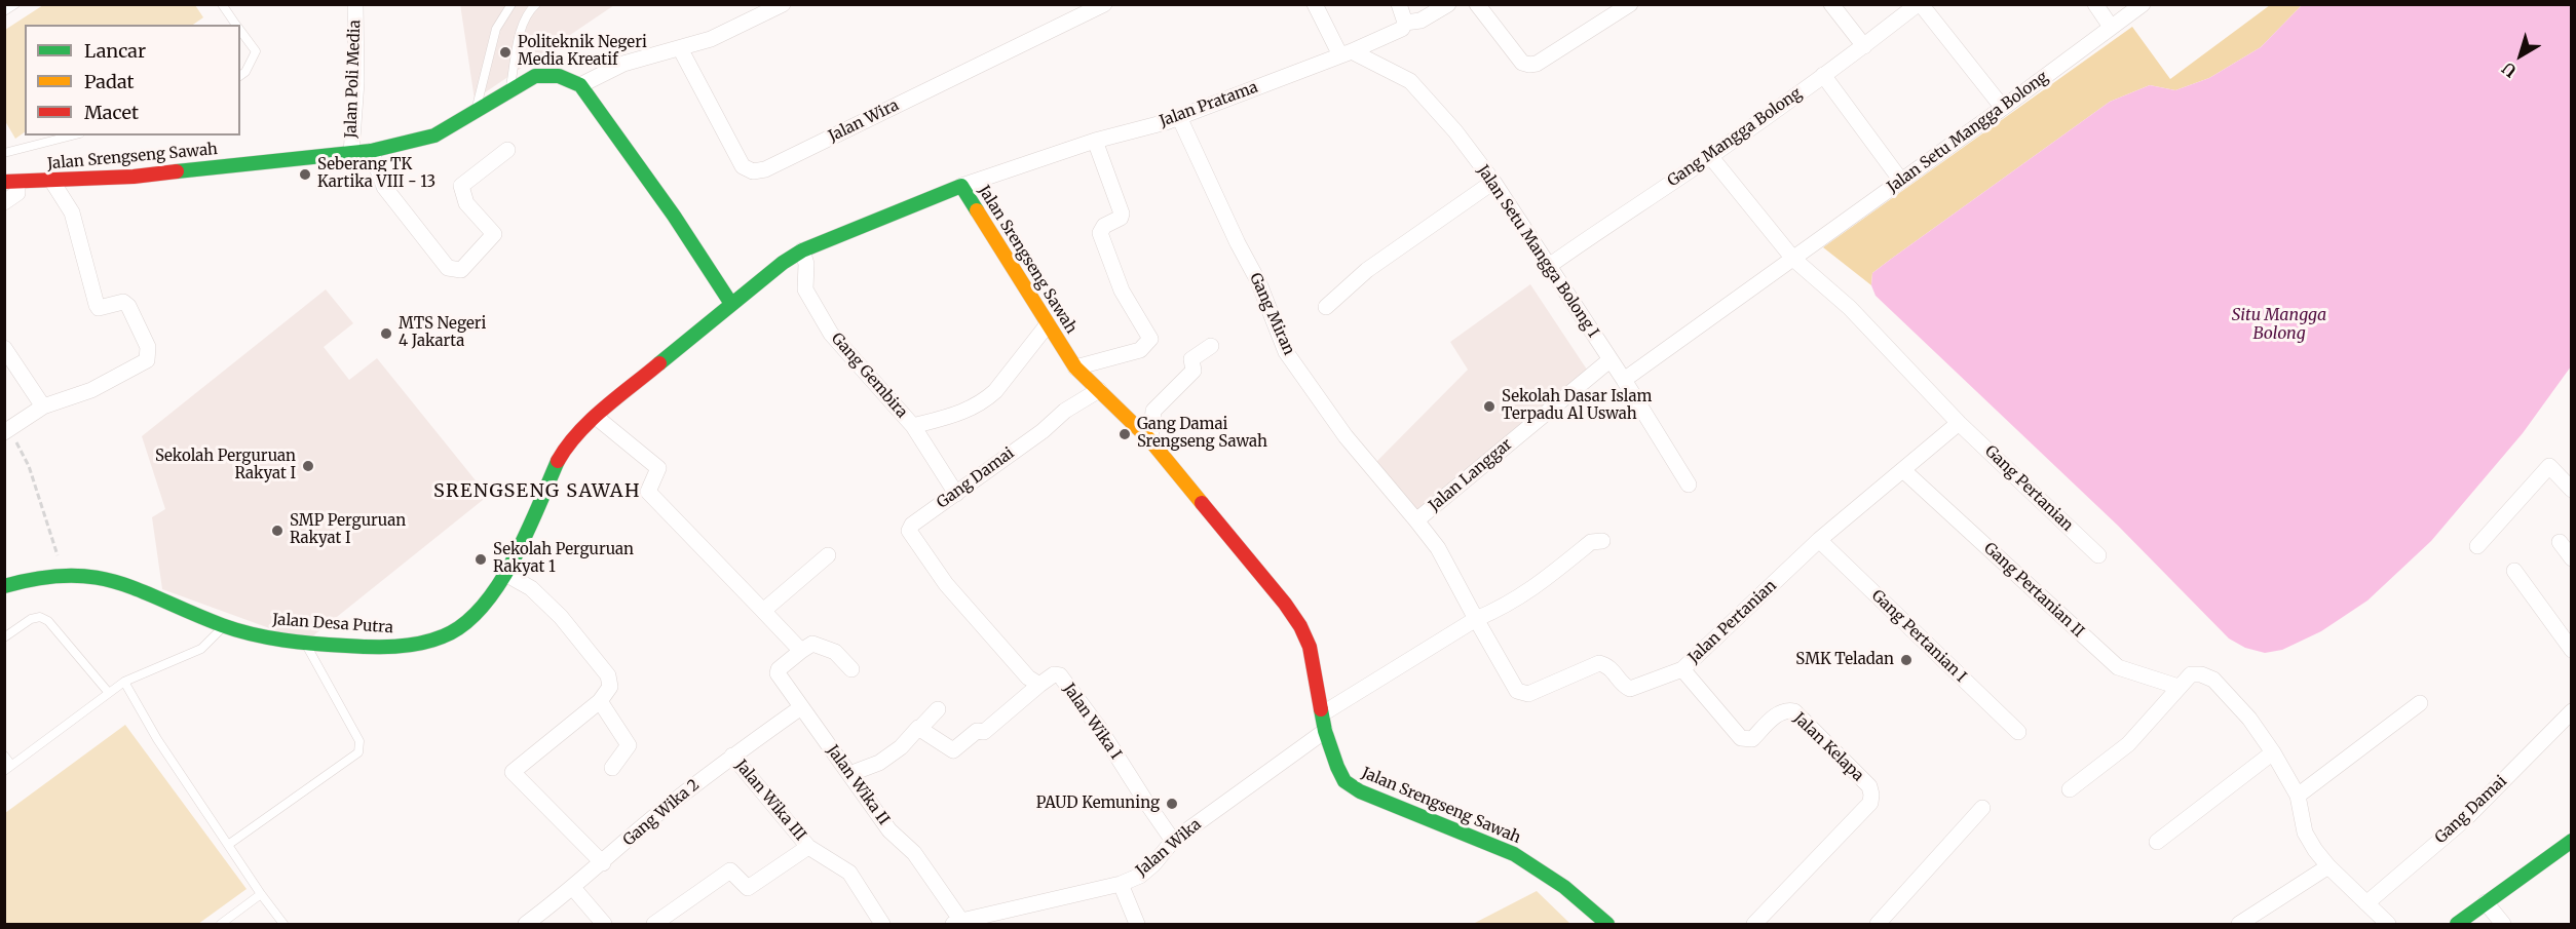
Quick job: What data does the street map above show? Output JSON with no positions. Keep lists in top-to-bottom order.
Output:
{
  "streets": {
    "street": [
      "Jalan Poli Media",
      "Jalan Pratama",
      "Jalan Wira",
      "Jalan Setu Mangga Bolong",
      "Gang Mangga Bolong",
      "Jalan Srengseng Sawah",
      "Jalan Setu Mangga Bolong I",
      "Gang Miran",
      "Gang Gembira",
      "Jalan Langgar",
      "Gang Damai",
      "Gang Pertanian",
      "Gang Pertanian II",
      "Jalan Pertanian",
      "Jalan Desa Putra",
      "Gang Pertanian I",
      "Jalan Wika I",
      "Jalan Kelapa",
      "Jalan Wika II",
      "Jalan Wika III",
      "Gang Wika 2",
      "Jalan Wika"
    ]
  },
  "crossings": [
    ["Jalan Poli Media", "Jalan Srengseng Sawah"],
    ["Jalan Pratama", "Jalan Srengseng Sawah"],
    ["Jalan Pratama", "Jalan Setu Mangga Bolong I"],
    ["Jalan Pratama", "Gang Miran"],
    ["Jalan Setu Mangga Bolong", "Jalan Setu Mangga Bolong I"],
    ["Gang Mangga Bolong", "Jalan Setu Mangga Bolong I"],
    ["Jalan Srengseng Sawah", "Gang Gembira"],
    ["Jalan Srengseng Sawah", "Gang Damai"],
    ["Jalan Srengseng Sawah", "Jalan Desa Putra"],
    ["Jalan Srengseng Sawah", "Jalan Wika"],
    ["Jalan Setu Mangga Bolong I", "Jalan Langgar"],
    ["Gang Miran", "Jalan Langgar"],
    ["Gang Gembira", "Gang Damai"],
    ["Jalan Langgar", "Jalan Pertanian"],
    ["Gang Damai", "Jalan Wika I"],
    ["Gang Pertanian", "Jalan Pertanian"],
    ["Gang Pertanian II", "Jalan Pertanian"],
    ["Jalan Pertanian", "Gang Pertanian I"],
    ["Jalan Pertanian", "Jalan Kelapa"],
    ["Jalan Wika I", "Jalan Wika"],
    ["Jalan Wika II", "Gang Wika 2"],
    ["Jalan Wika II", "Jalan Wika"],
    ["Jalan Wika III", "Gang Wika 2"]
  ],
  "districts": ["SRENGSENG SAWAH"],
  "water": ["Situ Mangga Bolong"],
  "places": [
    "Politeknik Negeri Media Kreatif",
    "Seberang TK Kartika VIII - 13",
    "MTS Negeri 4 Jakarta",
    "Sekolah Dasar Islam Terpadu Al Uswah",
    "Gang Damai Srengseng Sawah",
    "Sekolah Perguruan Rakyat I",
    "SMP Perguruan Rakyat I",
    "Sekolah Perguruan Rakyat 1",
    "SMK Teladan",
    "PAUD Kemuning"
  ],
  "legend": ["Lancar", "Padat", "Macet"],
  "north": "bottom left"
}
